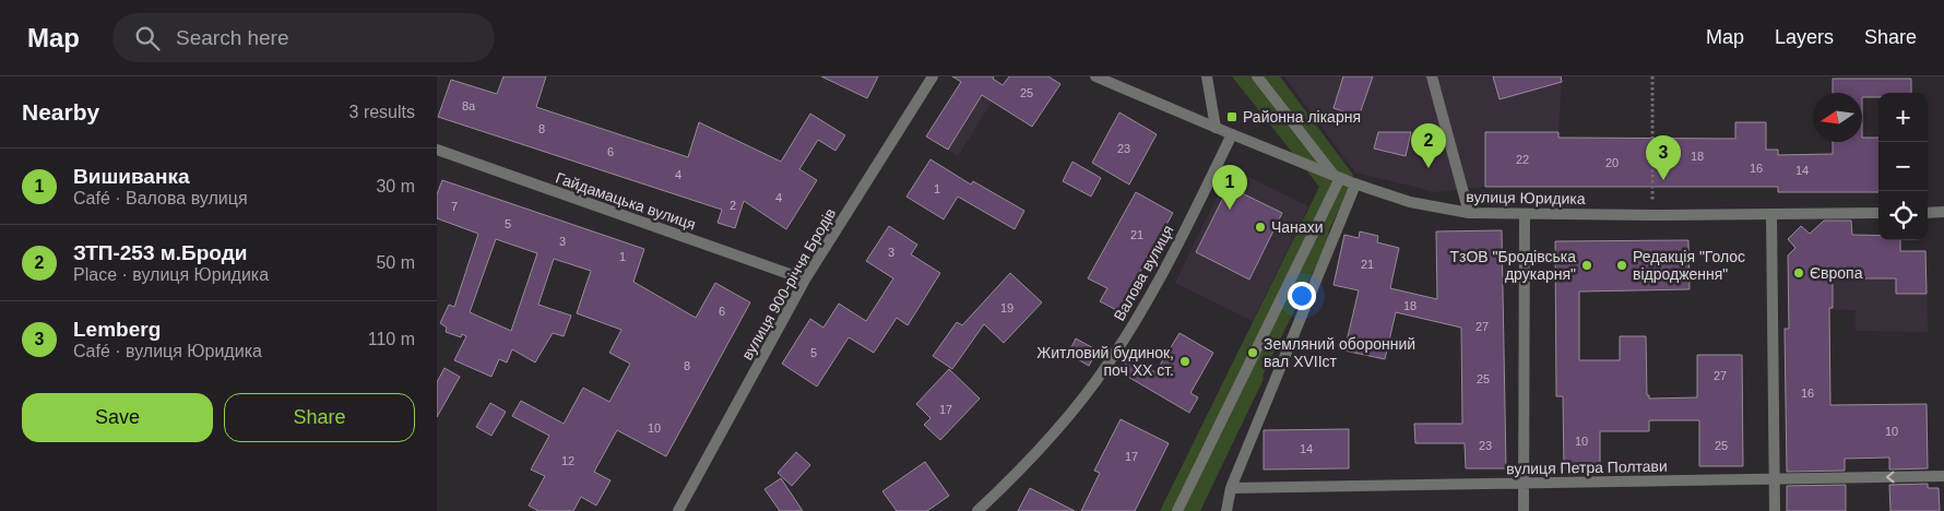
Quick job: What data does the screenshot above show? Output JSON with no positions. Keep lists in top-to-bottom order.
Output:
{
  "streets": {
    "street": [
      "вулиця Юридика",
      "Гайдамацька вулиця",
      "Валова вулиця",
      "вулиця 900-річчя Бродів",
      "вулиця Петра Полтави"
    ]
  },
  "crossings": [
    ["вулиця Юридика", "Валова вулиця"],
    ["Гайдамацька вулиця", "вулиця 900-річчя Бродів"]
  ],
  "places": {
    "transit": ["Районна лікарня"],
    "other": [
      "Чанахи",
      "ТзОВ \"Бродівська друкарня\"",
      "Редакція \"Голос відродження\"",
      "Європа",
      "Земляний оборонний вал XVIIст",
      "Житловий будинок, поч XX ст."
    ]
  },
  "house_numbers": [
    "25",
    "8а",
    "8",
    "23",
    "6",
    "18",
    "22",
    "20",
    "16",
    "14",
    "4",
    "1",
    "4",
    "2",
    "7",
    "5",
    "21",
    "3",
    "3",
    "1",
    "21",
    "18",
    "19",
    "6",
    "27",
    "5",
    "8",
    "27",
    "25",
    "16",
    "17",
    "10",
    "10",
    "10",
    "23",
    "25",
    "14",
    "17",
    "12"
  ],
  "north": "left",
  "page": {
    "header": "Map",
    "search": "Search here",
    "nav": ["Map", "Layers", "Share"],
    "heading": ["Nearby", "3 results"],
    "map_buttons": ["+", "−"],
    "pins": ["2", "3", "1"],
    "list": [
      {
        "mark": "1",
        "name": "Вишиванка",
        "note": "Café · Валова вулиця",
        "value": "30 m"
      },
      {
        "mark": "2",
        "name": "ЗТП-253 м.Броди",
        "note": "Place · вулиця Юридика",
        "value": "50 m"
      },
      {
        "mark": "3",
        "name": "Lemberg",
        "note": "Café · вулиця Юридика",
        "value": "110 m"
      }
    ],
    "buttons": ["Save", "Share"]
  }
}
